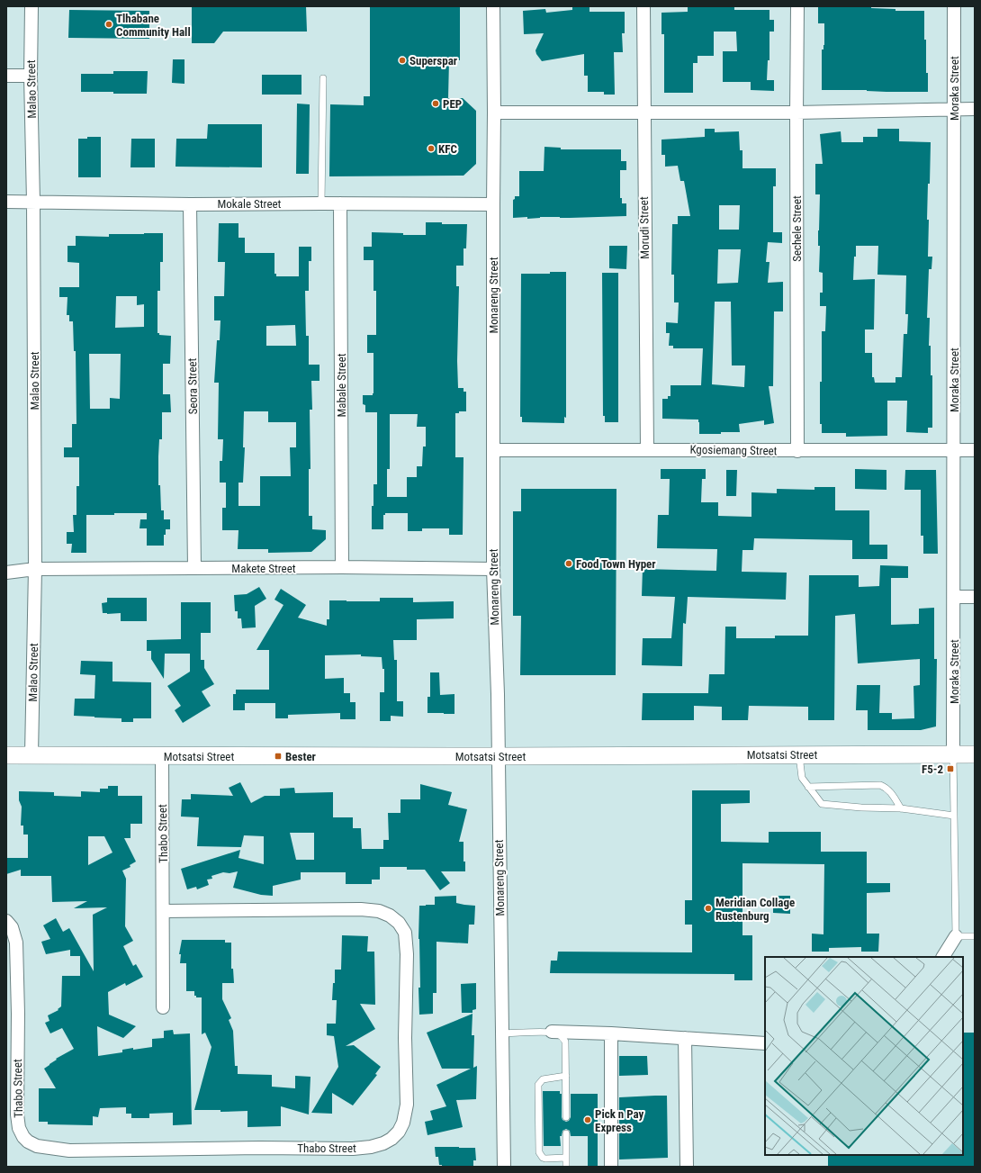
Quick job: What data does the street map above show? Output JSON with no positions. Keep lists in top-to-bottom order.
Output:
{
  "streets": {
    "street": [
      "Moraka Street",
      "Malao Street",
      "Mokale Street",
      "Morudi Street",
      "Sechele Street",
      "Monareng Street",
      "Mabale Street",
      "Seora Street",
      "Kgosiemang Street",
      "Makete Street",
      "Motsatsi Street",
      "Thabo Street"
    ]
  },
  "crossings": [
    ["Moraka Street", "Kgosiemang Street"],
    ["Moraka Street", "Motsatsi Street"],
    ["Malao Street", "Mokale Street"],
    ["Malao Street", "Makete Street"],
    ["Malao Street", "Motsatsi Street"],
    ["Mokale Street", "Monareng Street"],
    ["Mokale Street", "Mabale Street"],
    ["Mokale Street", "Seora Street"],
    ["Morudi Street", "Kgosiemang Street"],
    ["Sechele Street", "Kgosiemang Street"],
    ["Monareng Street", "Kgosiemang Street"],
    ["Monareng Street", "Makete Street"],
    ["Monareng Street", "Motsatsi Street"],
    ["Mabale Street", "Makete Street"],
    ["Seora Street", "Makete Street"],
    ["Motsatsi Street", "Thabo Street"]
  ],
  "places": {
    "other": [
      "Tlhabane Community Hall",
      "Superspar",
      "PEP",
      "KFC",
      "Food Town Hyper",
      "Meridian Collage Rustenburg",
      "Pick n Pay Express"
    ],
    "transit": ["Bester", "F5-2"]
  }
}
